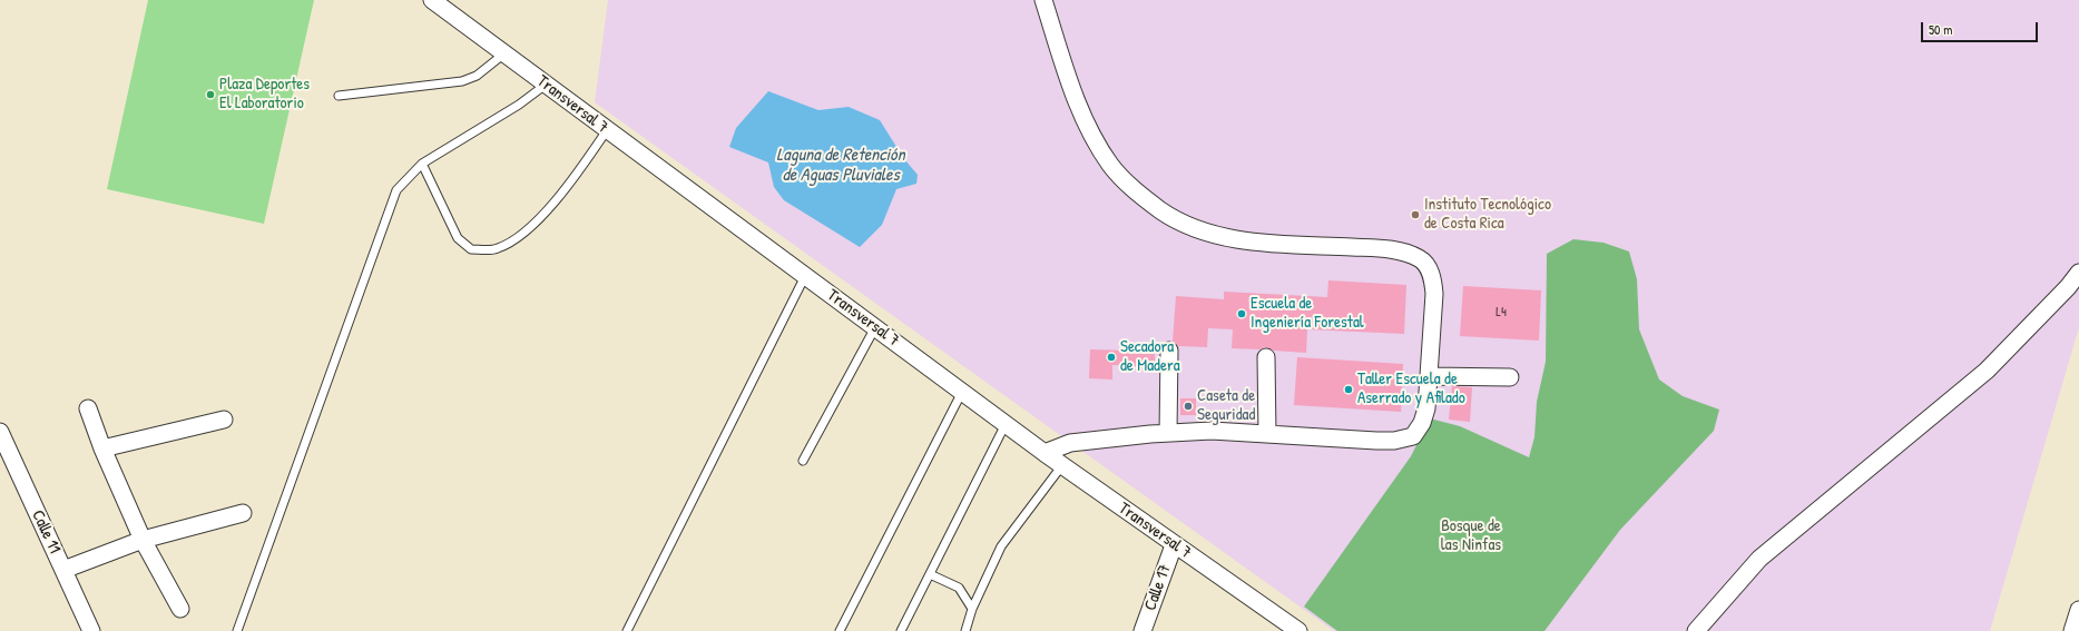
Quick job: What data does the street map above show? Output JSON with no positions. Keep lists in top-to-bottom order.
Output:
{
  "streets": {
    "street": ["Transversal 7", "Calle 11", "Calle 17"]
  },
  "crossings": [
    ["Transversal 7", "Calle 17"]
  ],
  "water": ["Laguna de Retención de Aguas Pluviales"],
  "parks": ["Bosque de las Ninfas"],
  "places": [
    "Plaza Deportes El Laboratorio",
    "Instituto Tecnológico de Costa Rica",
    "Escuela de Ingeniería Forestal",
    "Secadora de Madera",
    "Taller Escuela de Aserrado y Afilado",
    "Caseta de Seguridad"
  ],
  "house_numbers": ["L4"],
  "scale_bar": "50 m"
}
